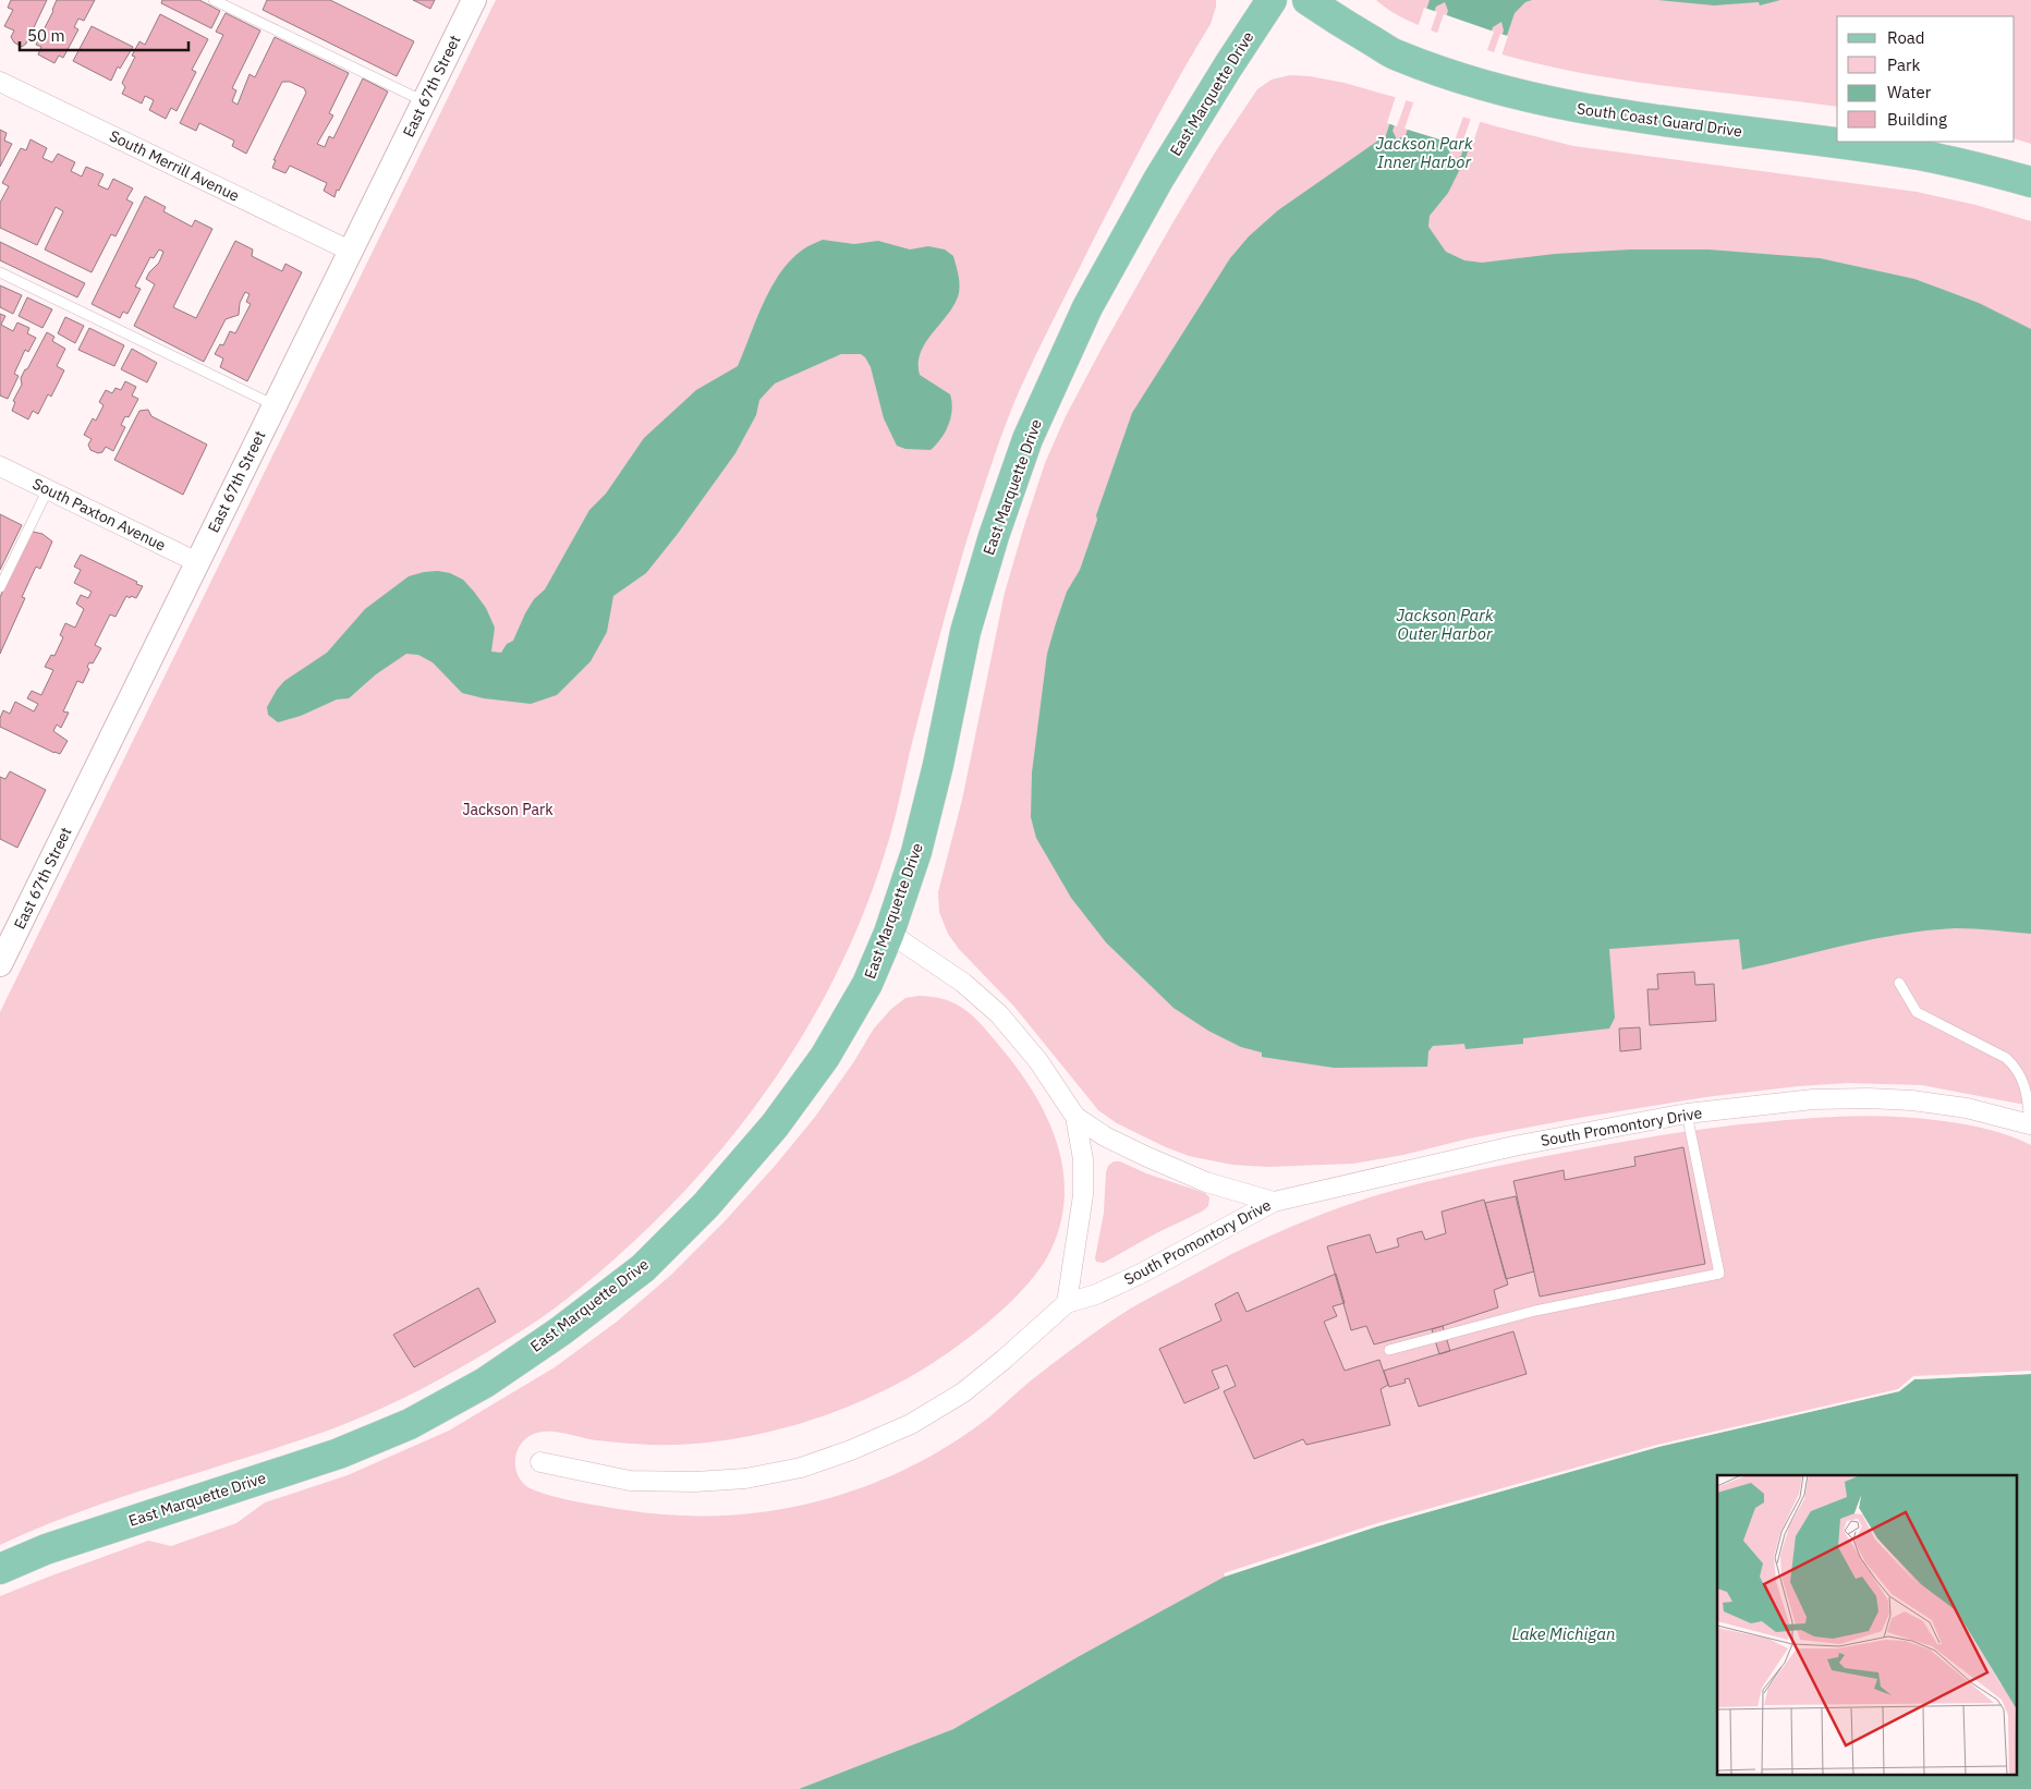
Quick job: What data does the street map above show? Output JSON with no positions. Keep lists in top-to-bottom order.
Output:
{
  "streets": {
    "main road": ["East Marquette Drive", "South Coast Guard Drive"],
    "street": [
      "East 67th Street",
      "South Merrill Avenue",
      "South Paxton Avenue",
      "South Promontory Drive"
    ]
  },
  "crossings": [
    ["East 67th Street", "South Merrill Avenue"],
    ["East 67th Street", "South Paxton Avenue"]
  ],
  "water": ["Jackson Park Inner Harbor", "Jackson Park Outer Harbor", "Lake Michigan"],
  "parks": ["Jackson Park"],
  "legend": [
    "Road",
    "Park",
    "Water",
    "Building"
  ],
  "scale_bar": "50 m"
}
